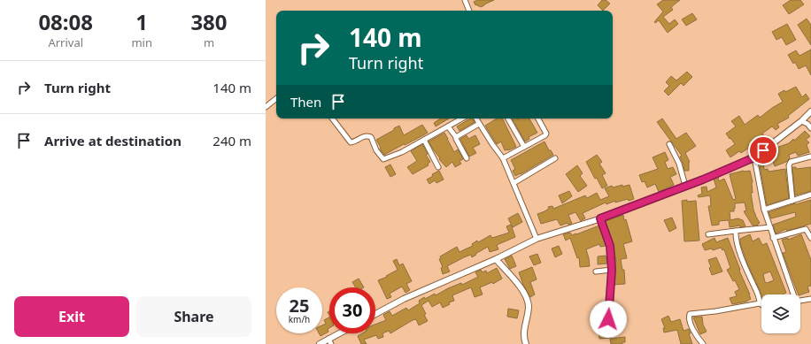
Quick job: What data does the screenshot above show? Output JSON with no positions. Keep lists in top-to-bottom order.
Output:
{
  "page": {
    "eta": [
      "08:08",
      "Arrival",
      "1",
      "min",
      "380",
      "m"
    ],
    "turn": ["140 m", "Turn right"],
    "list": [
      {
        "name": "Turn right",
        "value": "140 m"
      },
      {
        "name": "Arrive at destination",
        "value": "240 m"
      }
    ],
    "then": "Then",
    "speed": "25 km/h",
    "limit": "30",
    "buttons": ["Exit", "Share"]
  }
}
